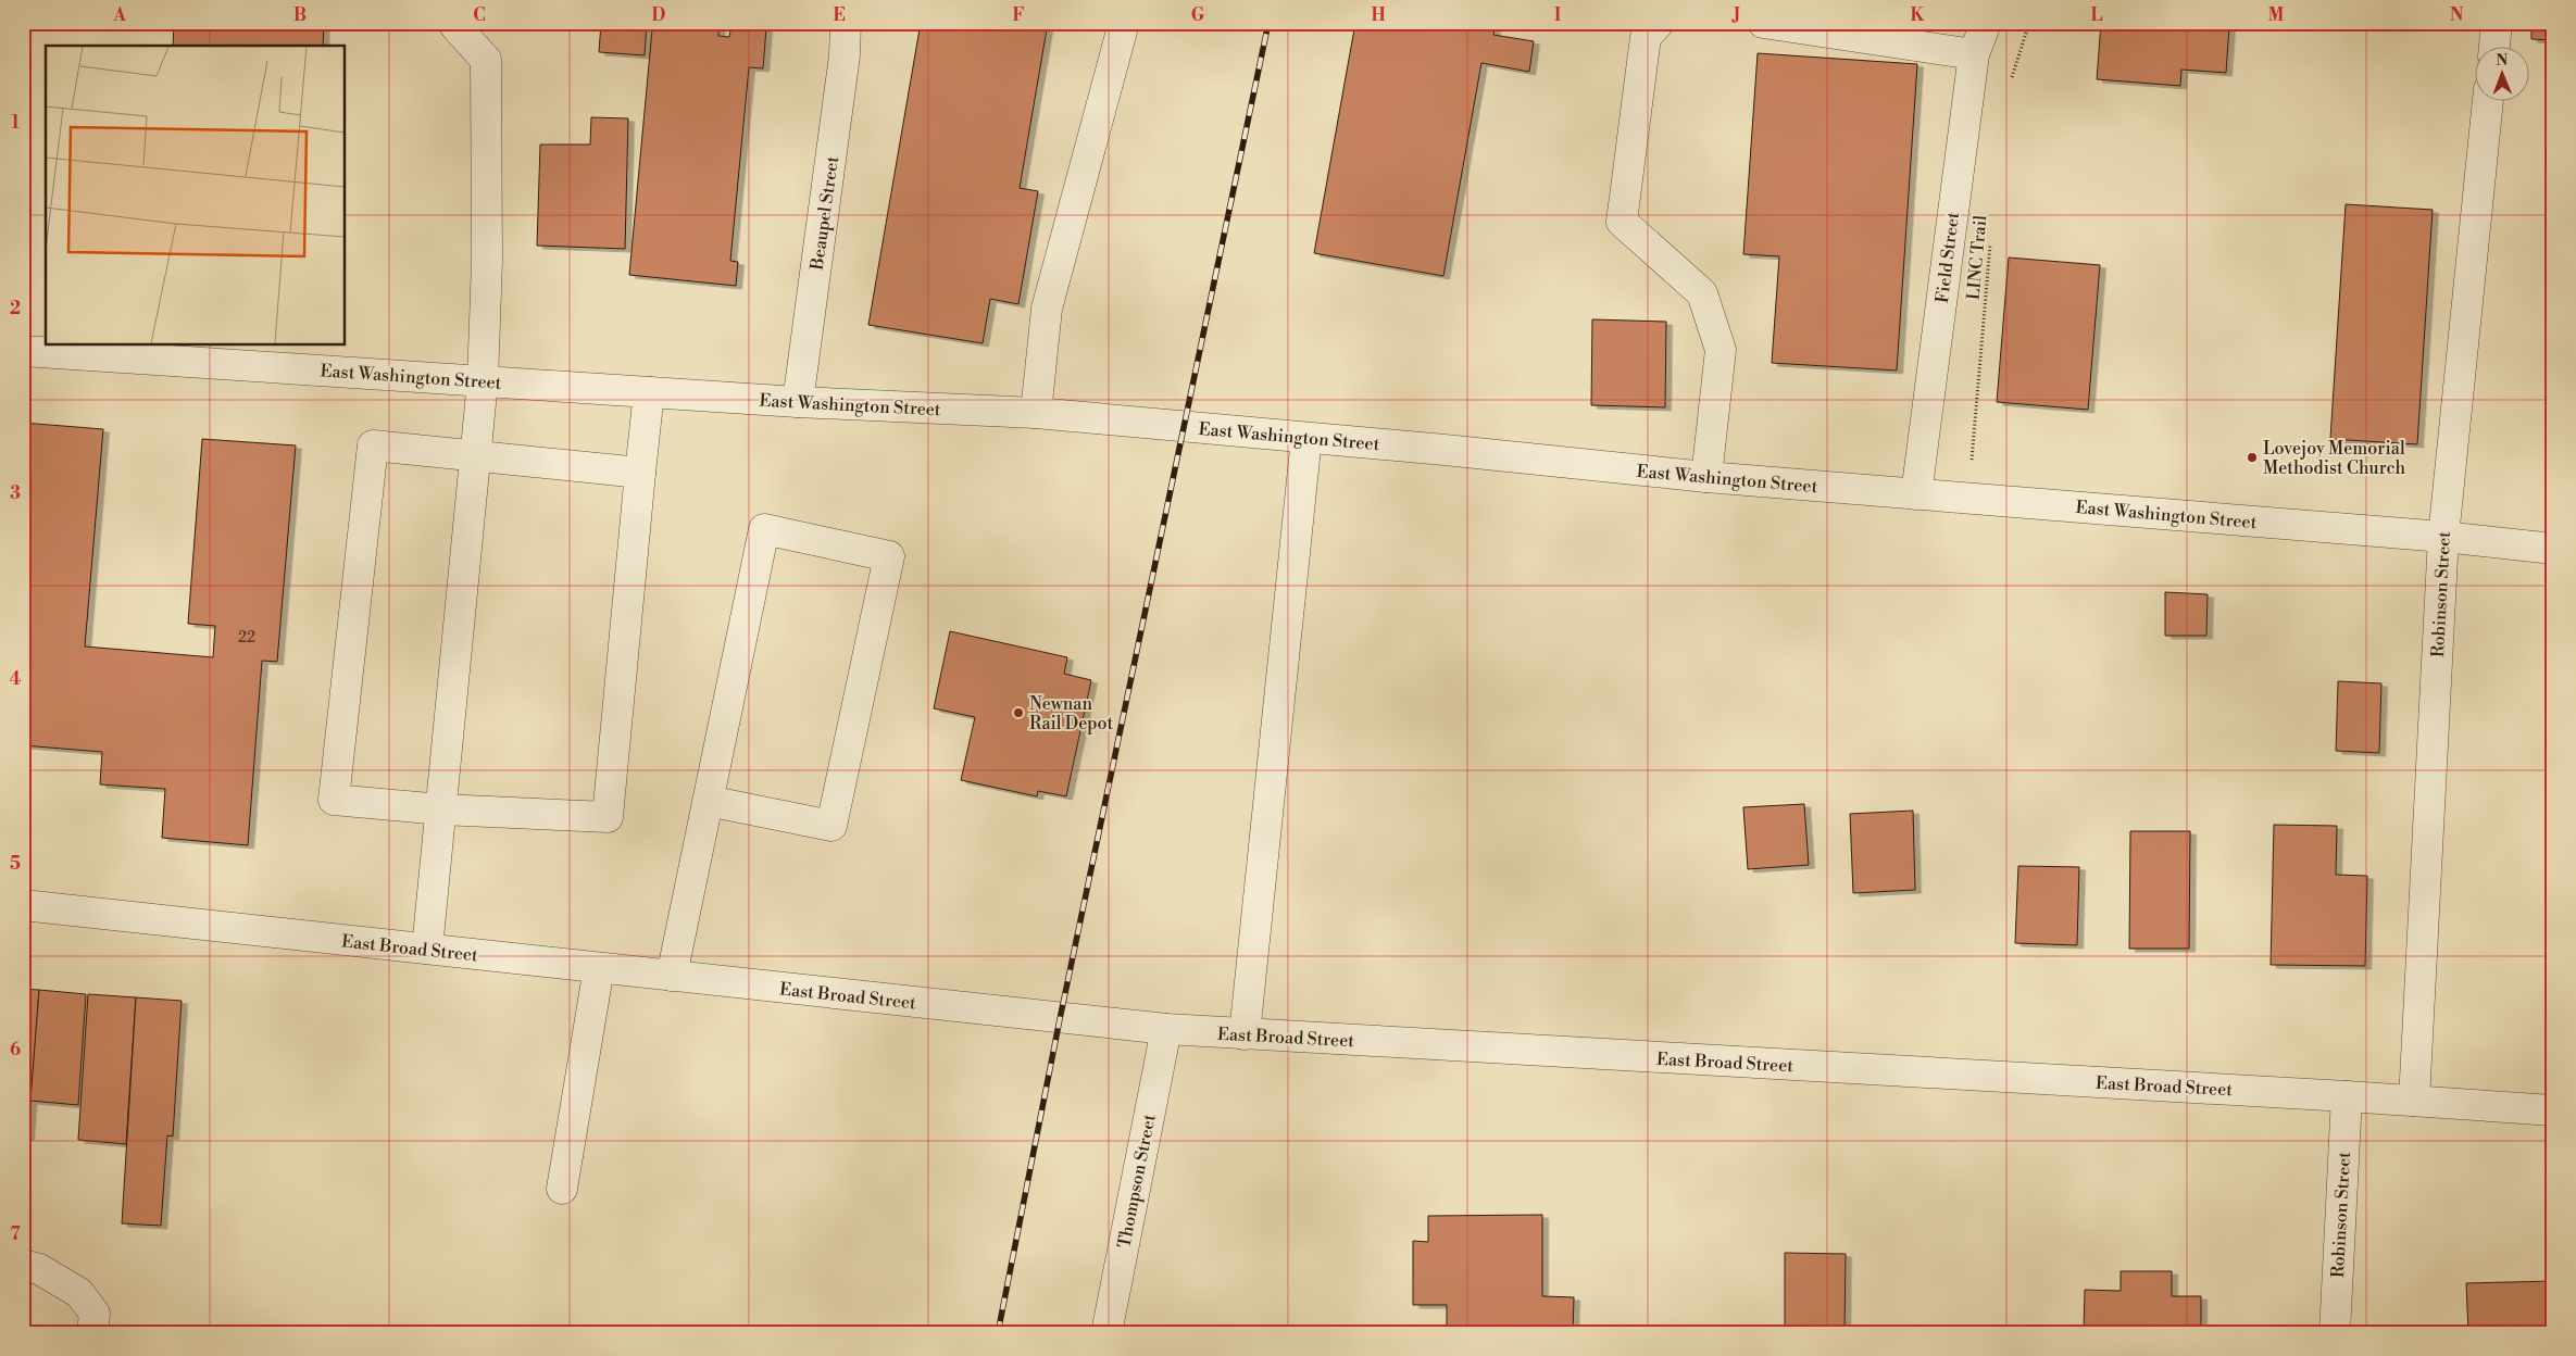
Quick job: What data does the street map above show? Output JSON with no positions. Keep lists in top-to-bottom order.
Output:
{
  "streets": {
    "street": [
      "Beaupel Street",
      "Field Street",
      "East Washington Street",
      "Robinson Street",
      "East Broad Street",
      "Thompson Street"
    ],
    "path": ["LINC Trail"]
  },
  "crossings": [
    ["Beaupel Street", "East Washington Street"],
    ["Field Street", "East Washington Street"],
    ["LINC Trail", "East Washington Street"],
    ["East Washington Street", "Robinson Street"],
    ["Robinson Street", "East Broad Street"],
    ["East Broad Street", "Thompson Street"]
  ],
  "places": ["Lovejoy Memorial Methodist Church", "Newnan Rail Depot"],
  "house_numbers": ["22"],
  "north": "top",
  "grid": {
    "columns": [
      "A",
      "B",
      "C",
      "D",
      "E",
      "F",
      "G",
      "H",
      "I",
      "J",
      "K",
      "L",
      "M",
      "N"
    ],
    "rows": [
      "1",
      "2",
      "3",
      "4",
      "5",
      "6",
      "7"
    ]
  }
}
